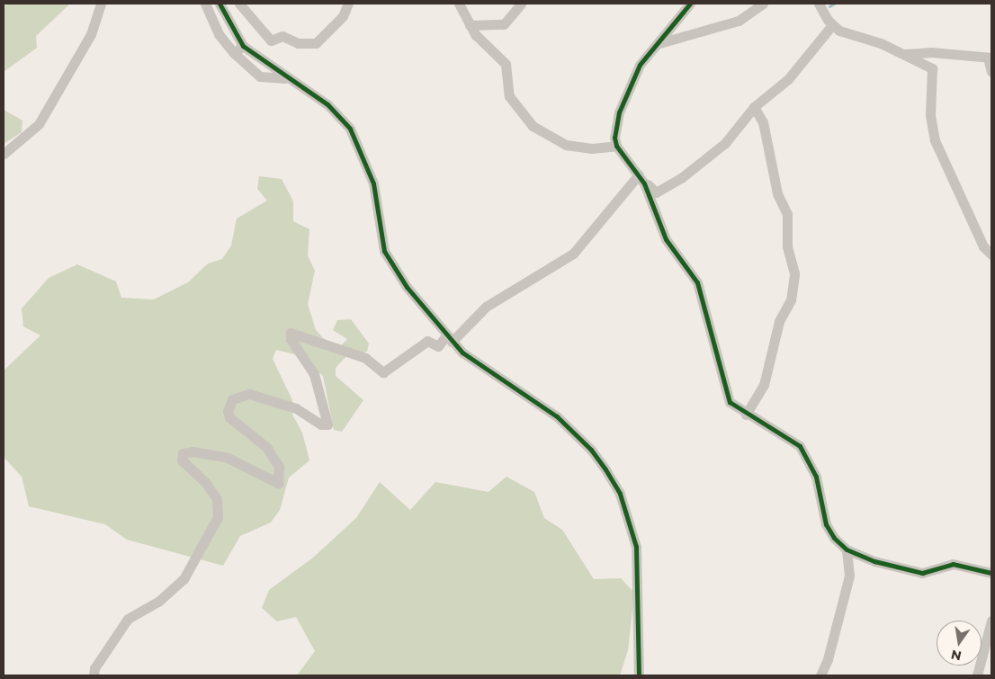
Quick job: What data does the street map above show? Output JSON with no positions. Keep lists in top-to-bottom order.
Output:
{
  "north": "bottom"
}
